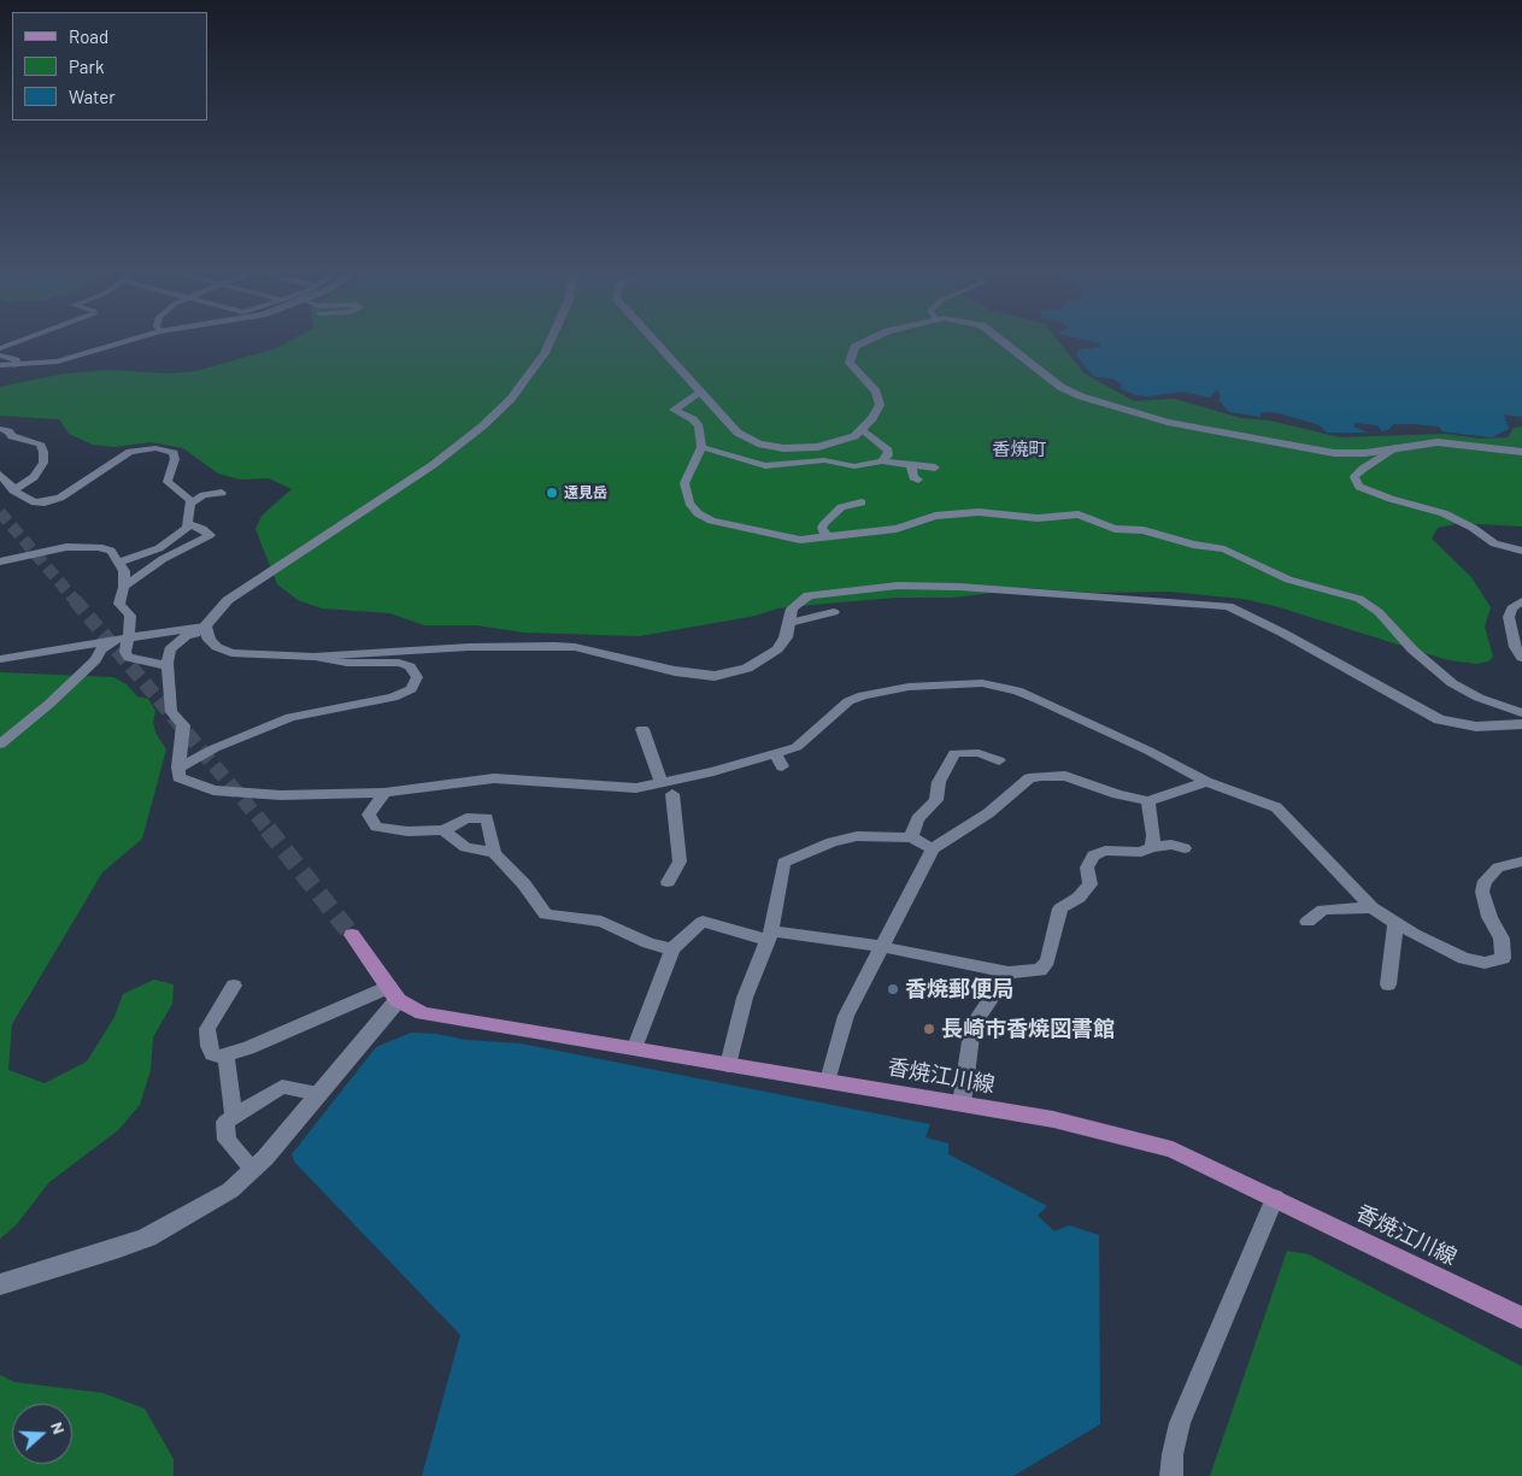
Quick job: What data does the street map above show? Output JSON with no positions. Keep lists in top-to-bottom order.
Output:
{
  "streets": {
    "main road": ["香焼江川線"]
  },
  "districts": ["香焼町"],
  "places": ["遠見岳", "香焼郵便局", "長崎市香焼図書館"],
  "legend": ["Road", "Park", "Water"],
  "north": "right"
}
